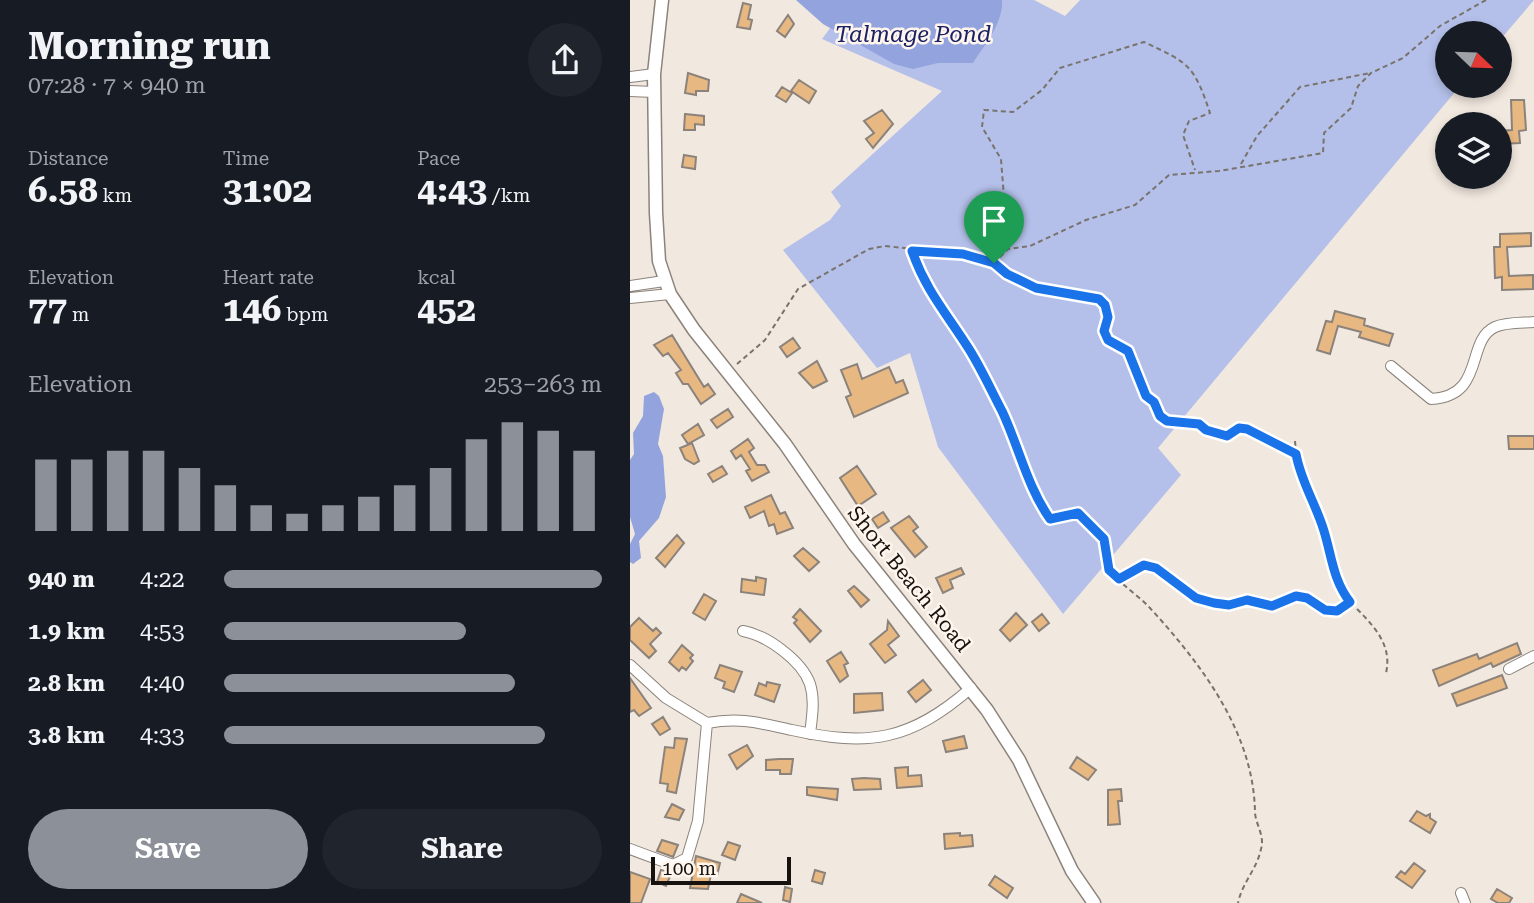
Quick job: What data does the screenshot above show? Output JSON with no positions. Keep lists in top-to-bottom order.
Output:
{
  "streets": {
    "main road": ["Short Beach Road"]
  },
  "water": ["Talmage Pond"],
  "scale_bar": "100 m",
  "north": "bottom right",
  "page": {
    "heading": ["Morning run", "07:28 · 7 × 940 m"],
    "stats": [
      ["Distance", "6.58 km"],
      ["Time", "31:02"],
      ["Pace", "4:43 /km"],
      ["Elevation", "77 m"],
      ["Heart rate", "146 bpm"],
      ["kcal", "452"]
    ],
    "chart": ["Elevation", "253–263 m"],
    "list": [
      {
        "name": "940 m",
        "note": "4:22"
      },
      {
        "name": "1.9 km",
        "note": "4:53"
      },
      {
        "name": "2.8 km",
        "note": "4:40"
      },
      {
        "name": "3.8 km",
        "note": "4:33"
      }
    ],
    "buttons": ["Save", "Share"],
    "scale": "100 m"
  }
}
